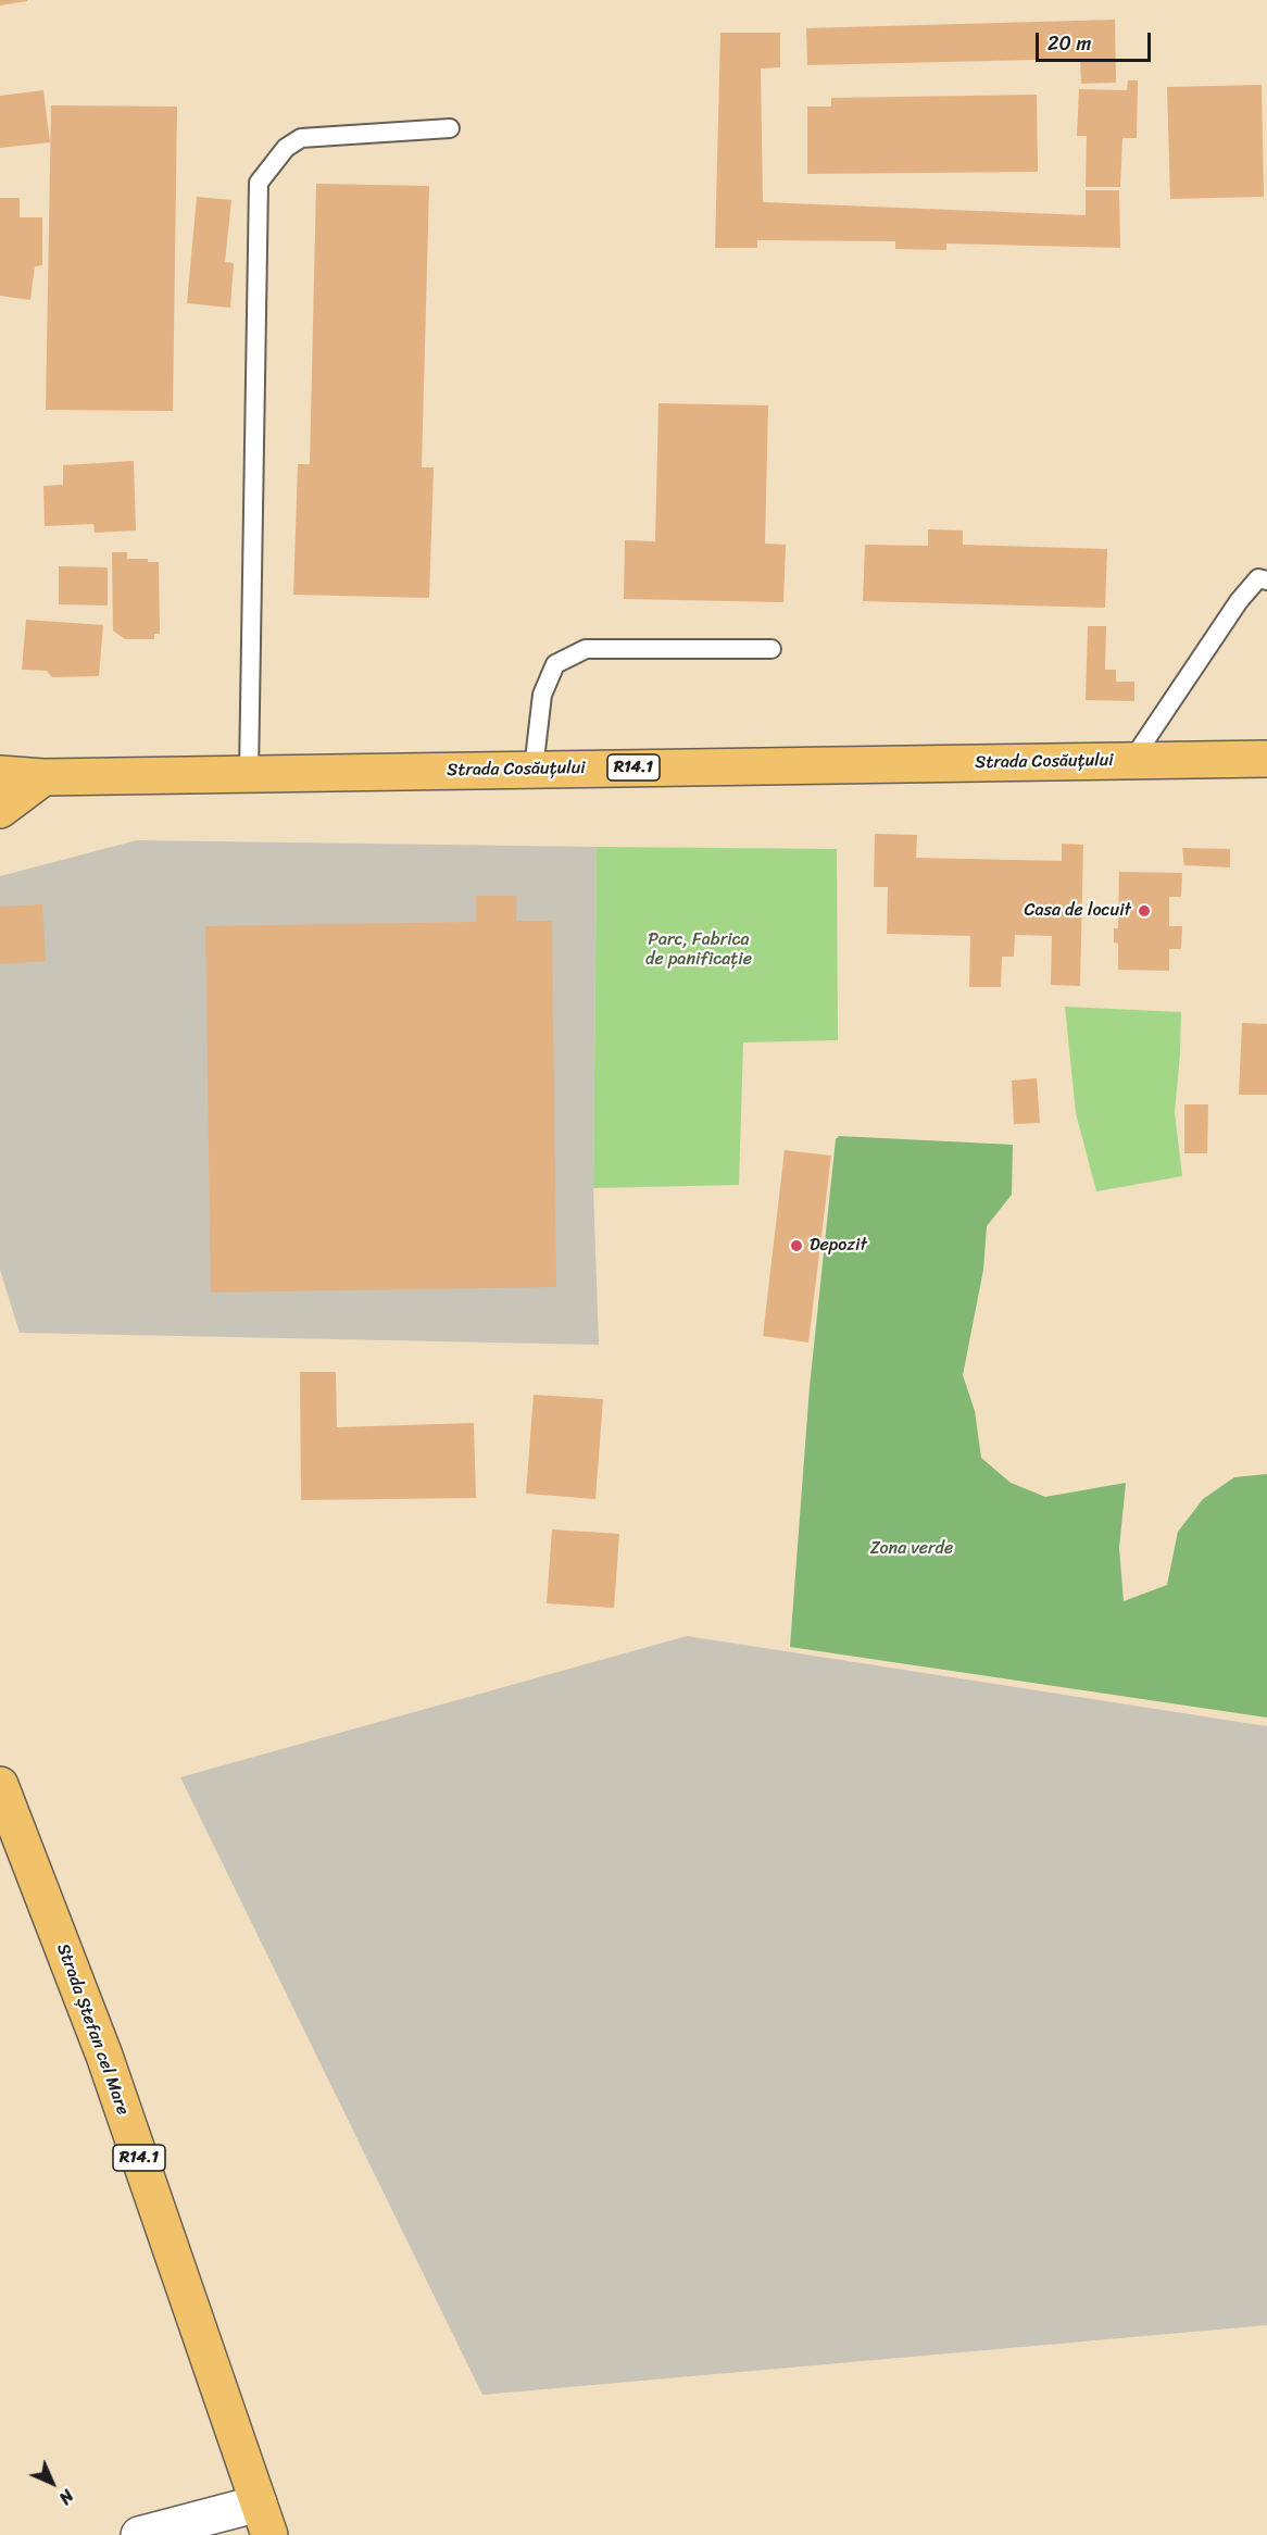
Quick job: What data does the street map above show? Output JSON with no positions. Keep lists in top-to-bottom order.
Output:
{
  "streets": {
    "main road": ["Strada Cosăuțului", "R14.1", "Strada Ștefan cel Mare"]
  },
  "parks": ["Parc, Fabrica de panificație", "Zona verde"],
  "places": ["Casa de locuit", "Depozit"],
  "scale_bar": "20 m",
  "north": "bottom right"
}
